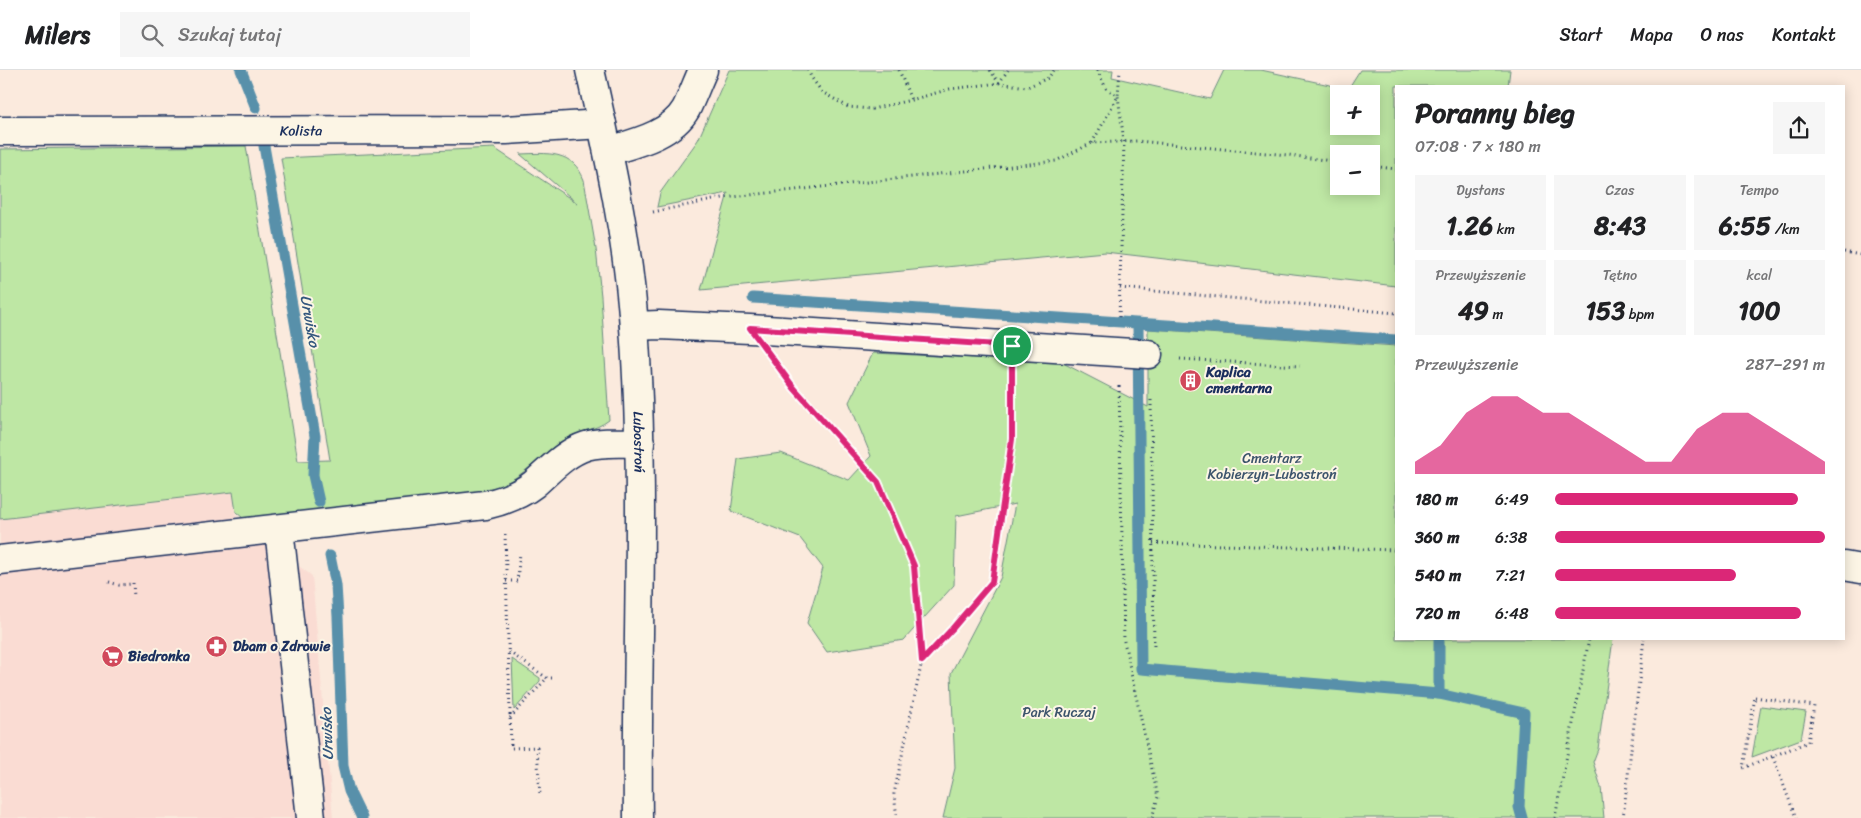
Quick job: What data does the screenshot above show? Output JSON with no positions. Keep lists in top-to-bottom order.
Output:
{
  "streets": {
    "street": ["Kolista", "Lubostroń"]
  },
  "crossings": [
    ["Kolista", "Lubostroń"]
  ],
  "water": ["Urwisko"],
  "parks": ["Cmentarz Kobierzyn-Lubostroń", "Park Ruczaj"],
  "places": {
    "building": ["Kaplica cmentarna"],
    "pharmacy": ["Dbam o Zdrowie"],
    "supermarket": ["Biedronka"]
  },
  "page": {
    "header": "Milers",
    "search": "Szukaj tutaj",
    "nav": [
      "Start",
      "Mapa",
      "O nas",
      "Kontakt"
    ],
    "map_buttons": ["+", "−"],
    "heading": ["Poranny bieg", "07:08 · 7 × 180 m"],
    "stats": [
      ["Dystans", "1.26 km"],
      ["Czas", "8:43"],
      ["Tempo", "6:55 /km"],
      ["Przewyższenie", "49 m"],
      ["Tętno", "153 bpm"],
      ["kcal", "100"]
    ],
    "chart": ["Przewyższenie", "287–291 m"],
    "list": [
      {
        "name": "180 m",
        "note": "6:49"
      },
      {
        "name": "360 m",
        "note": "6:38"
      },
      {
        "name": "540 m",
        "note": "7:21"
      },
      {
        "name": "720 m",
        "note": "6:48"
      }
    ]
  }
}
